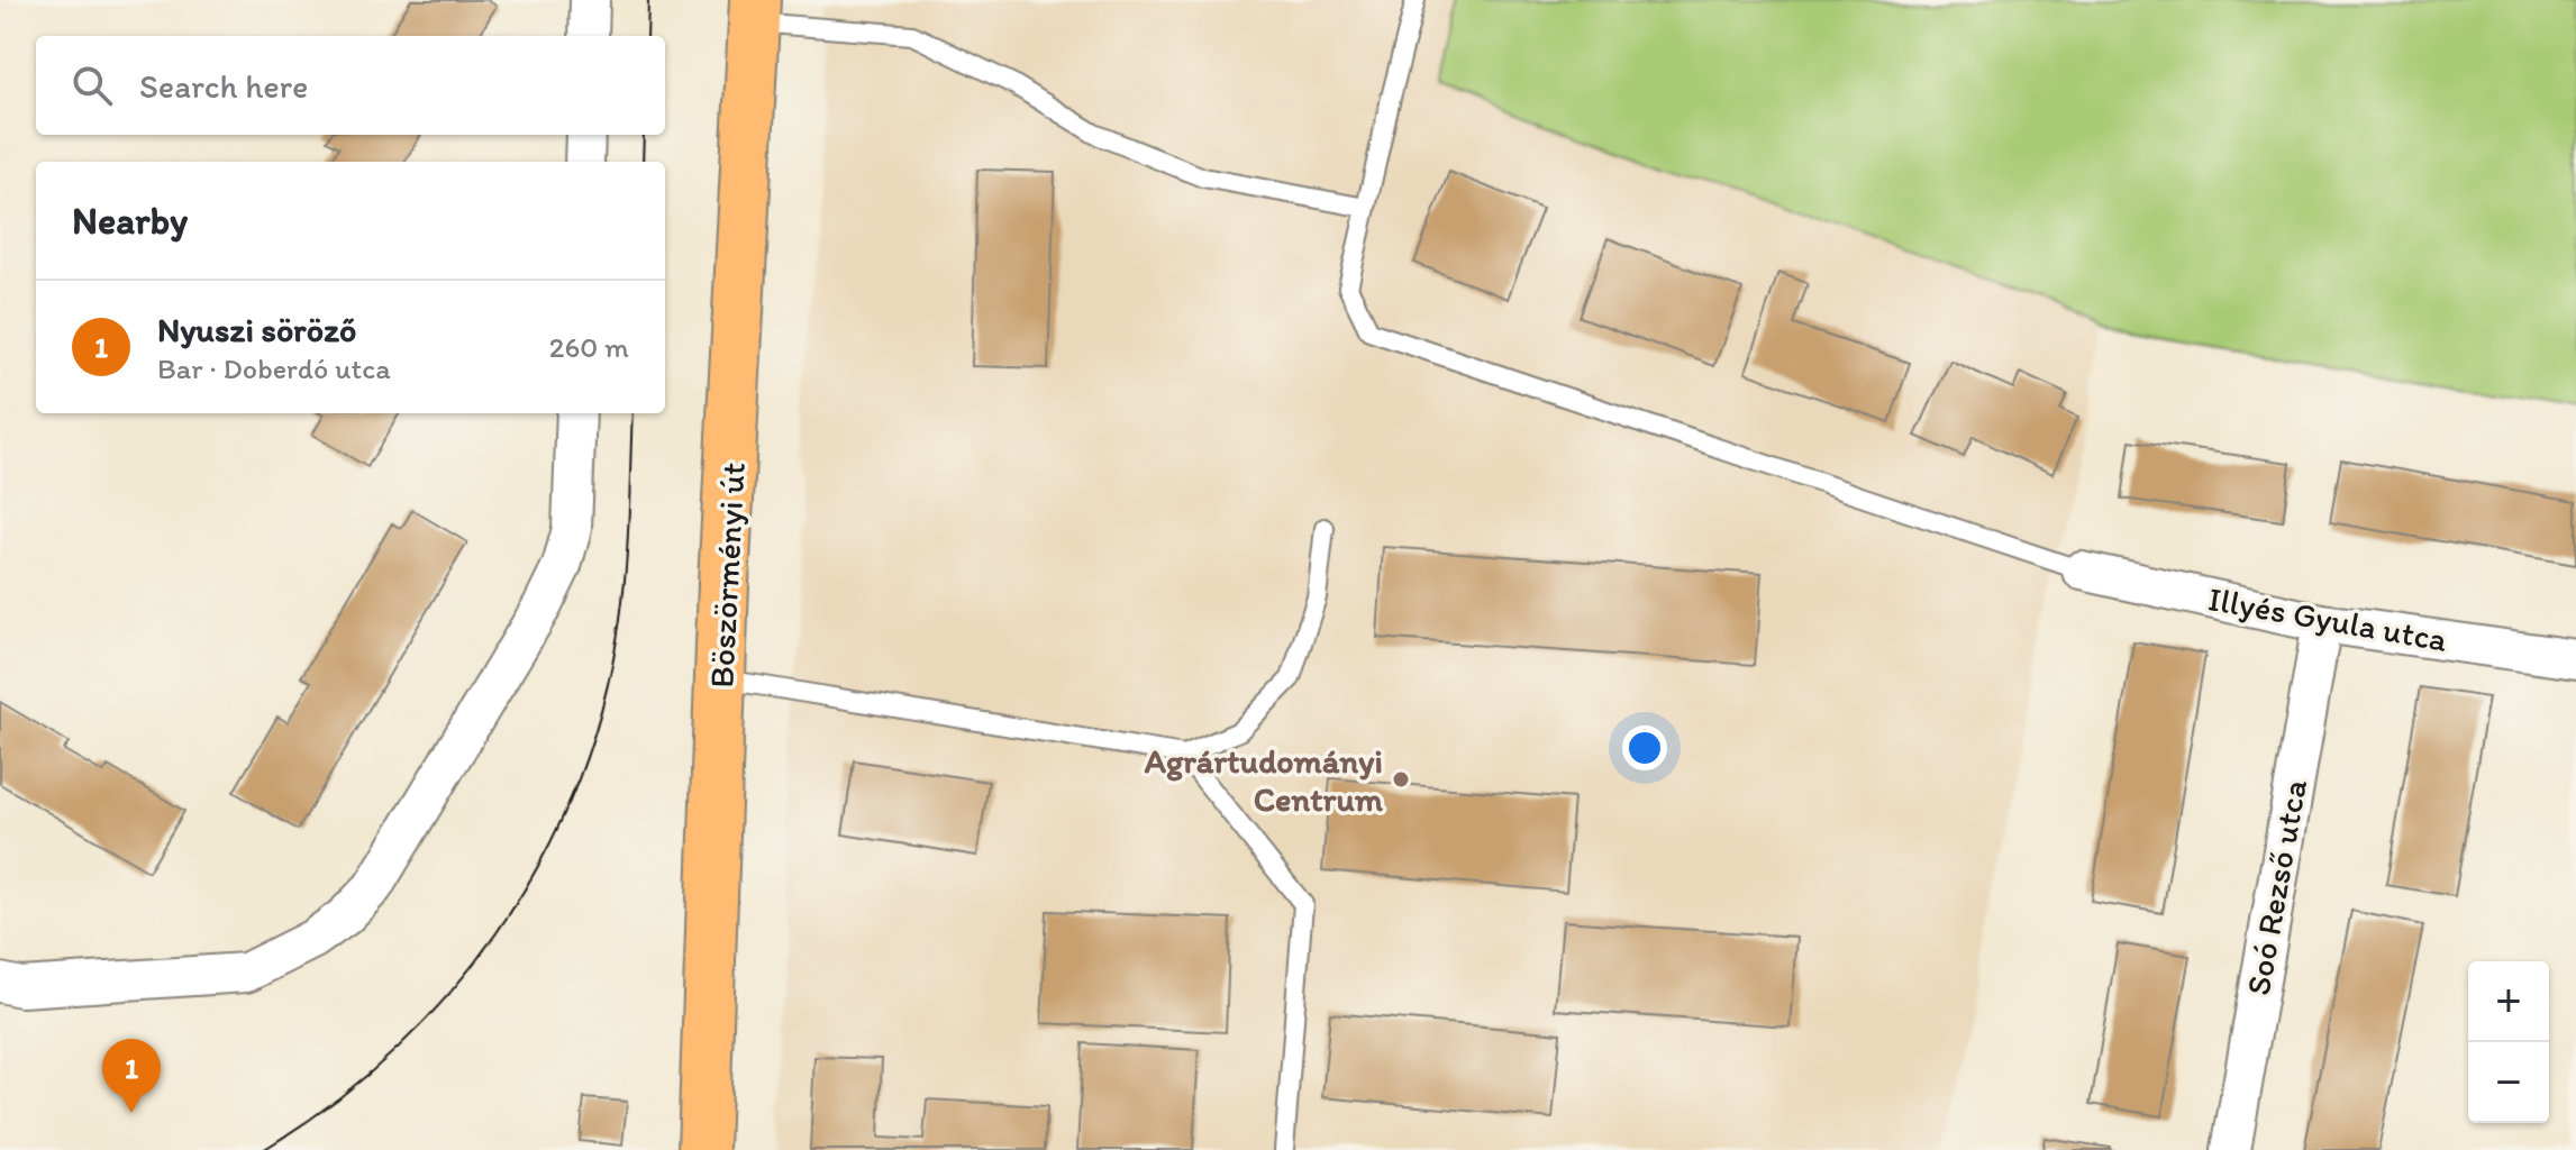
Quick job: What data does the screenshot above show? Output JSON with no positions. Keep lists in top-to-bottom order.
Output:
{
  "streets": {
    "main road": ["Böszörményi út"],
    "street": ["Illyés Gyula utca", "Soó Rezső utca"]
  },
  "crossings": [
    ["Illyés Gyula utca", "Soó Rezső utca"]
  ],
  "places": ["Agrártudományi Centrum"],
  "page": {
    "search": "Search here",
    "heading": "Nearby",
    "list": [
      {
        "mark": "1",
        "name": "Nyuszi söröző",
        "note": "Bar · Doberdó utca",
        "value": "260 m"
      }
    ],
    "map_buttons": ["+", "−"],
    "pins": "1"
  }
}
